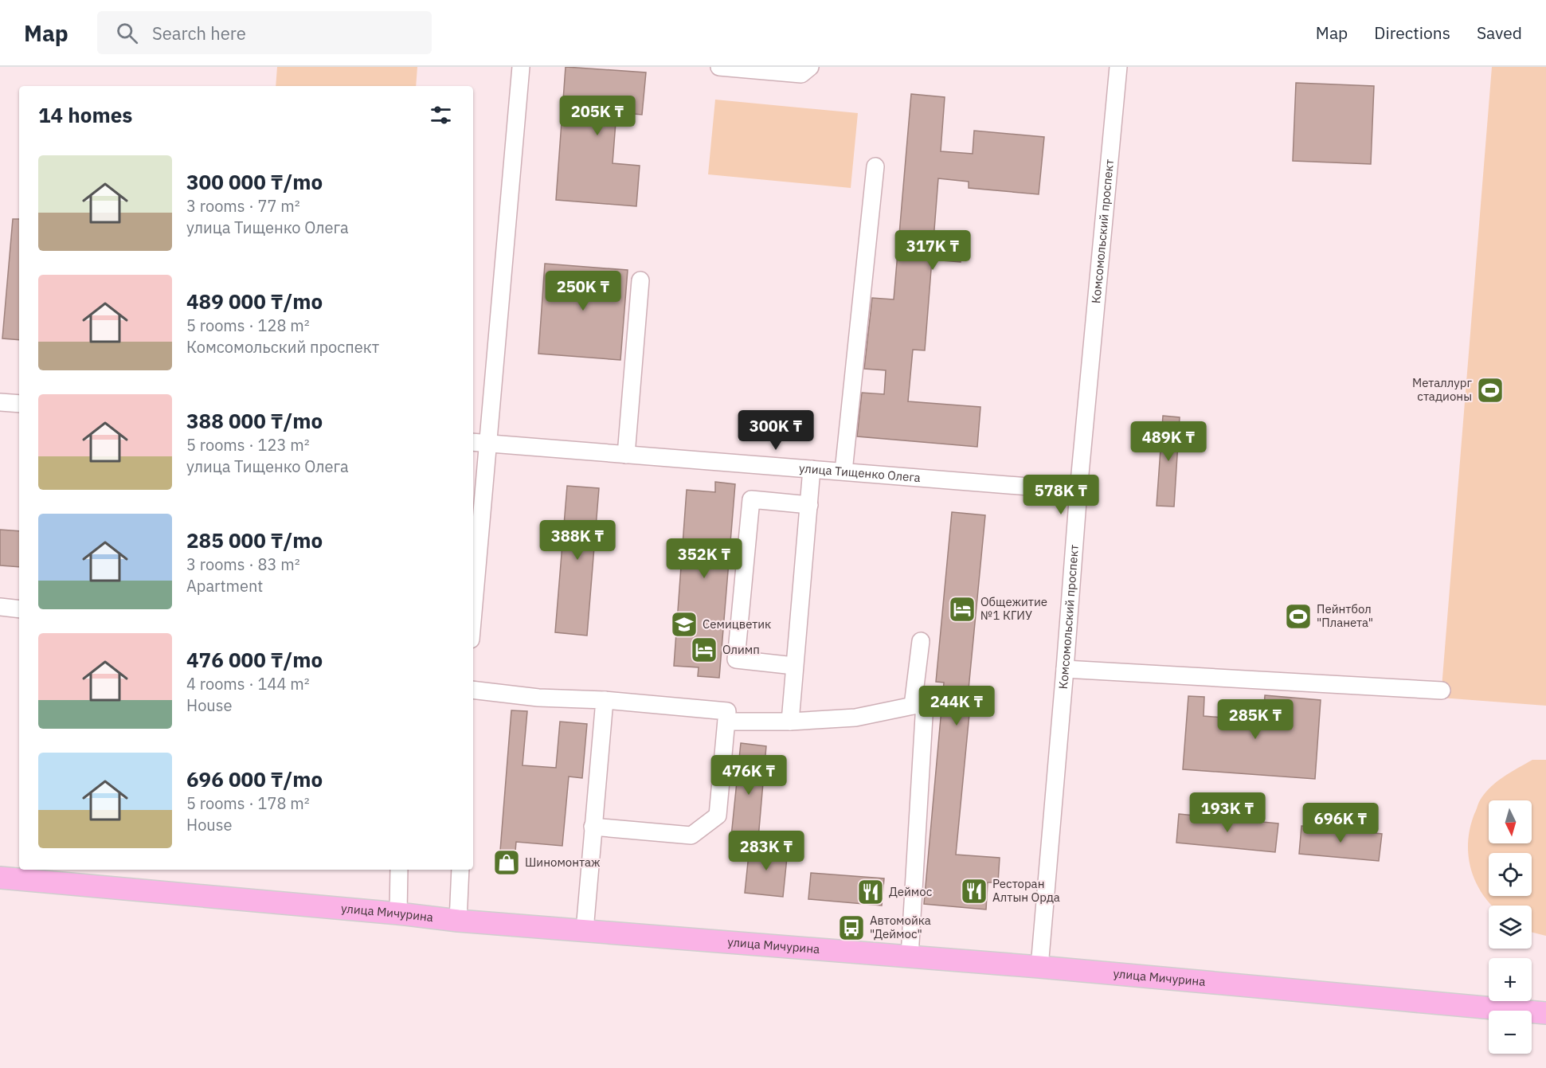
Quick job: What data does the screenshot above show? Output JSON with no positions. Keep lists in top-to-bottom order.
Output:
{
  "streets": {
    "main road": ["улица Мичурина"],
    "street": ["Комсомольский проспект", "улица Тищенко Олега"]
  },
  "crossings": [
    ["Комсомольский проспект", "улица Тищенко Олега"],
    ["Комсомольский проспект", "улица Мичурина"]
  ],
  "places": {
    "sports": ["Металлург стадионы", "Пейнтбол \"Планета\""],
    "hotel": ["Общежитие №1 КГИУ", "Олимп"],
    "school or university": ["Семицветик"],
    "shop": ["Шиномонтаж"],
    "restaurant": ["Ресторан Алтын Орда", "Деймос"],
    "bus stop": ["Автомойка \"Деймос\""]
  },
  "north": "bottom",
  "page": {
    "header": "Map",
    "search": "Search here",
    "nav": ["Map", "Directions", "Saved"],
    "heading": "14 homes",
    "price": [
      "205K ₸",
      "317K ₸",
      "250K ₸",
      "300K ₸",
      "489K ₸",
      "578K ₸",
      "388K ₸",
      "352K ₸",
      "244K ₸",
      "285K ₸",
      "476K ₸",
      "193K ₸",
      "696K ₸",
      "283K ₸"
    ],
    "list": [
      {
        "name": "300 000 ₸/mo",
        "note": "3 rooms · 77 m² · улица Тищенко Олега"
      },
      {
        "name": "489 000 ₸/mo",
        "note": "5 rooms · 128 m² · Комсомольский проспект"
      },
      {
        "name": "388 000 ₸/mo",
        "note": "5 rooms · 123 m² · улица Тищенко Олега"
      },
      {
        "name": "285 000 ₸/mo",
        "note": "3 rooms · 83 m² · Apartment"
      },
      {
        "name": "476 000 ₸/mo",
        "note": "4 rooms · 144 m² · House"
      },
      {
        "name": "696 000 ₸/mo",
        "note": "5 rooms · 178 m² · House"
      }
    ],
    "map_buttons": ["+", "−"]
  }
}
